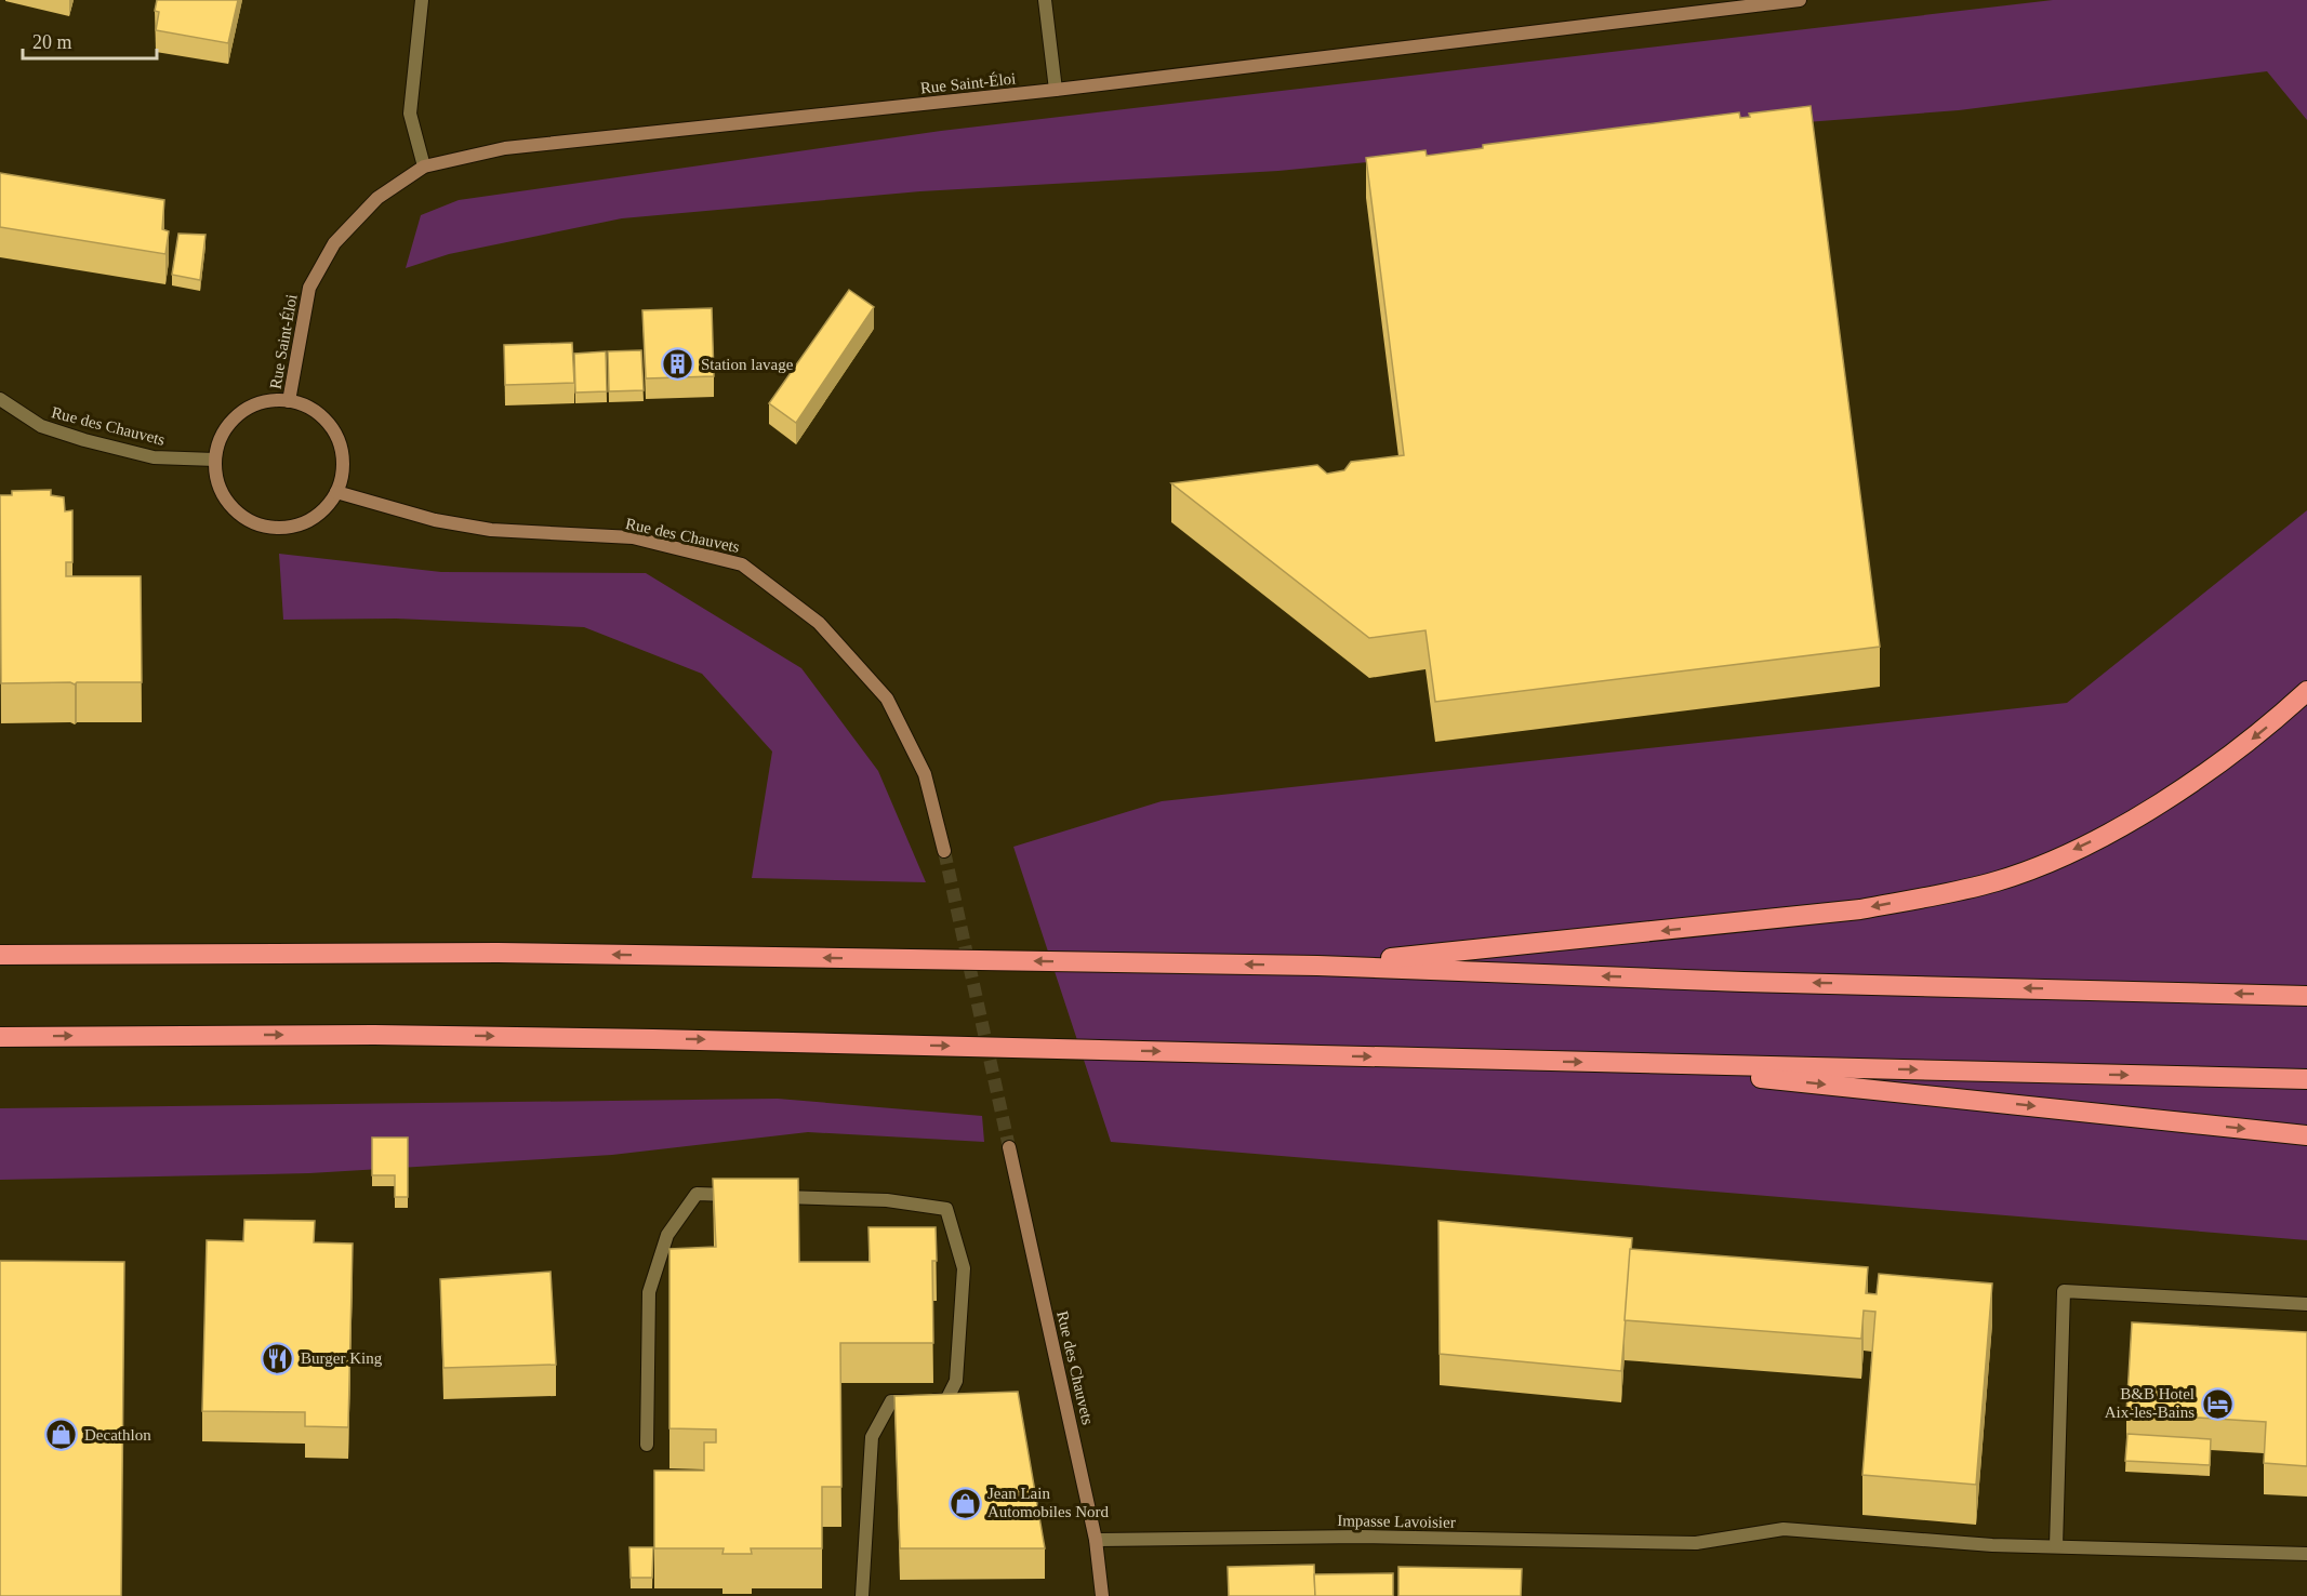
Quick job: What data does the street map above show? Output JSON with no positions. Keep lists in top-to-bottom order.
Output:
{
  "streets": {
    "main road": ["Rue Saint-Éloi", "Rue des Chauvets"],
    "street": ["Impasse Lavoisier"]
  },
  "crossings": [
    ["Rue Saint-Éloi", "Rue des Chauvets"],
    ["Rue des Chauvets", "Impasse Lavoisier"]
  ],
  "places": {
    "building": ["Station lavage"],
    "restaurant": ["Burger King"],
    "hotel": ["B&B Hotel Aix-les-Bains"],
    "shop": ["Decathlon", "Jean Lain Automobiles Nord"]
  },
  "scale_bar": "20 m"
}
